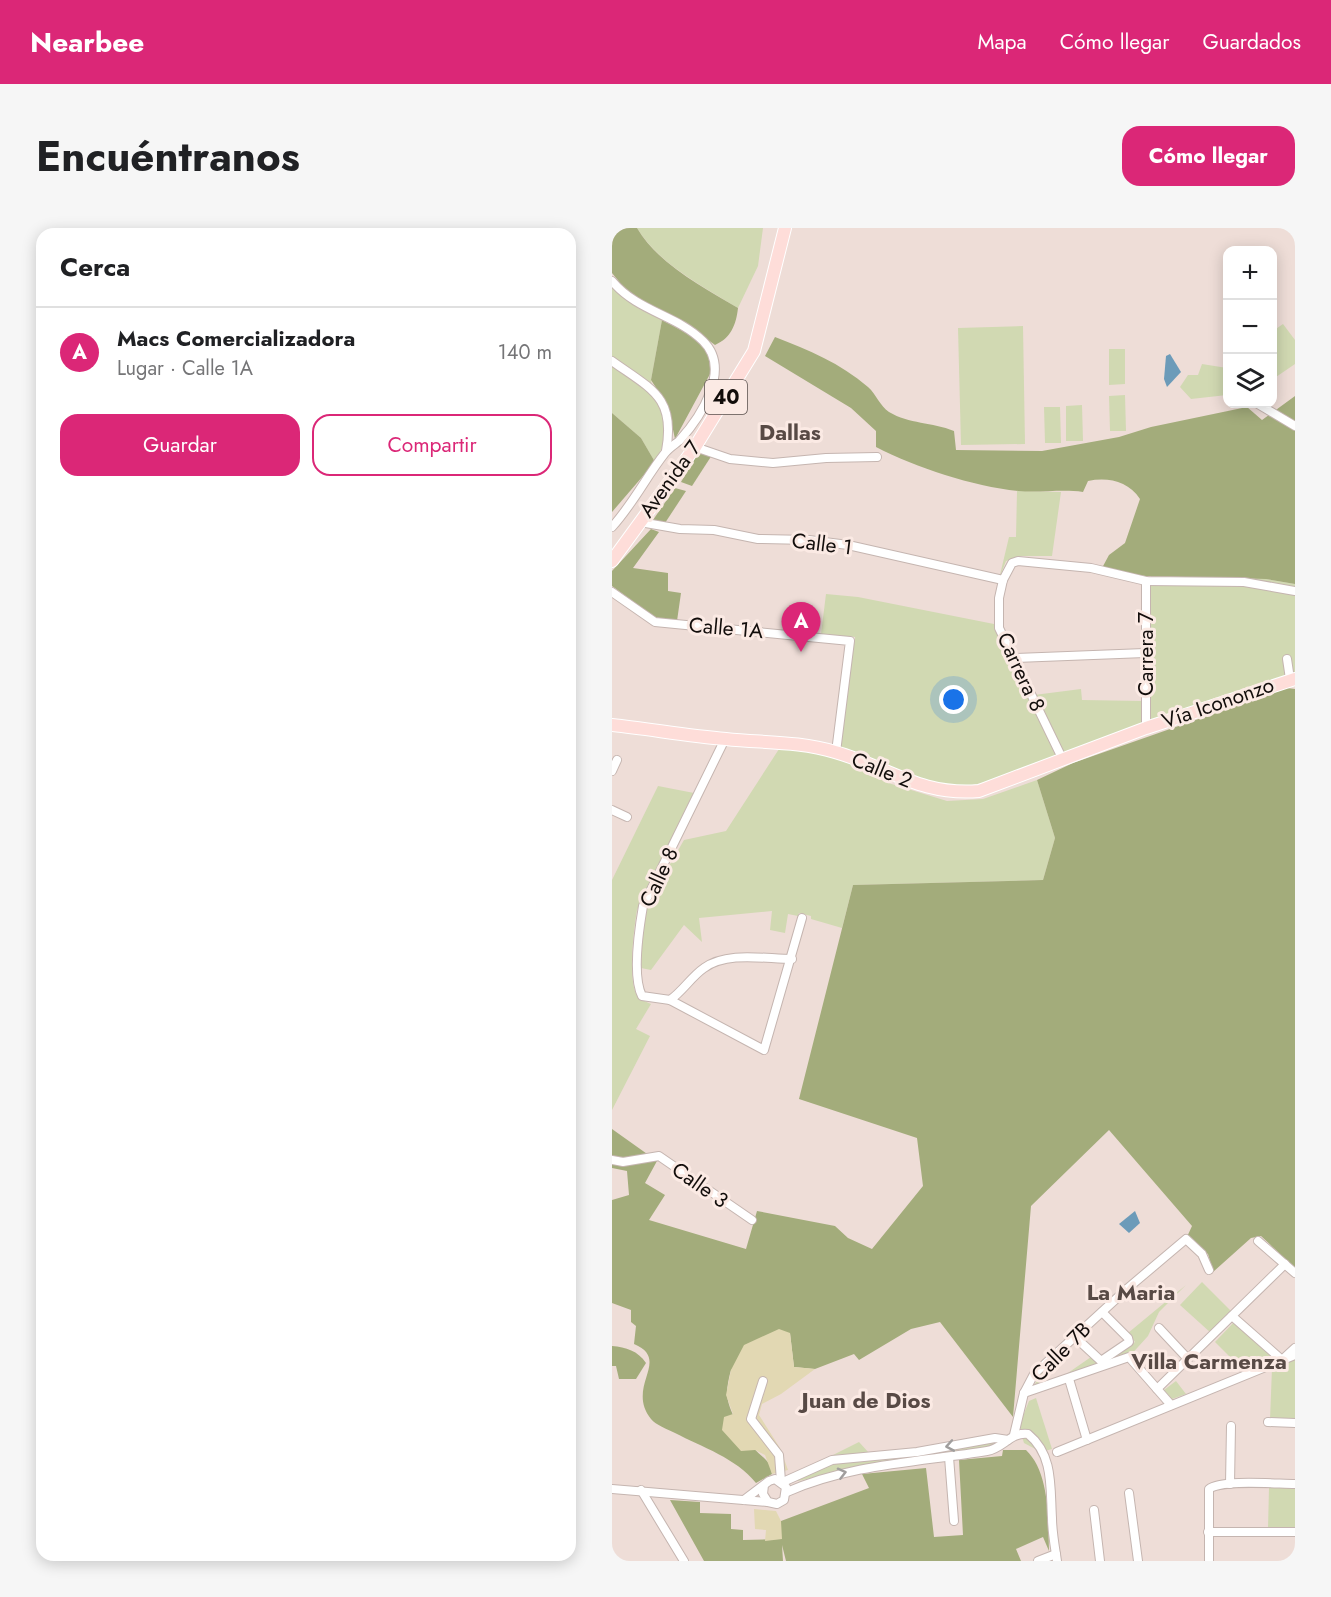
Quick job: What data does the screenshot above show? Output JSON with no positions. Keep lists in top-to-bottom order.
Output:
{
  "streets": {
    "main road": [
      "40",
      "Avenida 7",
      "Vía Icononzo",
      "Calle 2"
    ],
    "street": [
      "Calle 1",
      "Calle 1A",
      "Carrera 7",
      "Carrera 8",
      "Calle 8",
      "Calle 3",
      "Calle 7B"
    ]
  },
  "crossings": [
    ["Avenida 7", "Calle 1"],
    ["Calle 1", "Carrera 8"],
    ["Calle 1A", "Calle 2"],
    ["Carrera 7", "Vía Icononzo"],
    ["Carrera 7", "Calle 2"],
    ["Carrera 8", "Calle 2"],
    ["Vía Icononzo", "Calle 2"],
    ["Calle 2", "Calle 8"]
  ],
  "districts": [
    "Dallas",
    "La Maria",
    "Villa Carmenza",
    "Juan de Dios"
  ],
  "page": {
    "header": "Nearbee",
    "nav": ["Mapa", "Cómo llegar", "Guardados"],
    "title": "Encuéntranos",
    "buttons": [
      "Cómo llegar",
      ["Guardar", "Compartir"]
    ],
    "heading": "Cerca",
    "map_buttons": ["+", "−"],
    "list": [
      {
        "mark": "A",
        "name": "Macs Comercializadora",
        "note": "Lugar · Calle 1A",
        "value": "140 m"
      }
    ],
    "pins": "A"
  }
}
